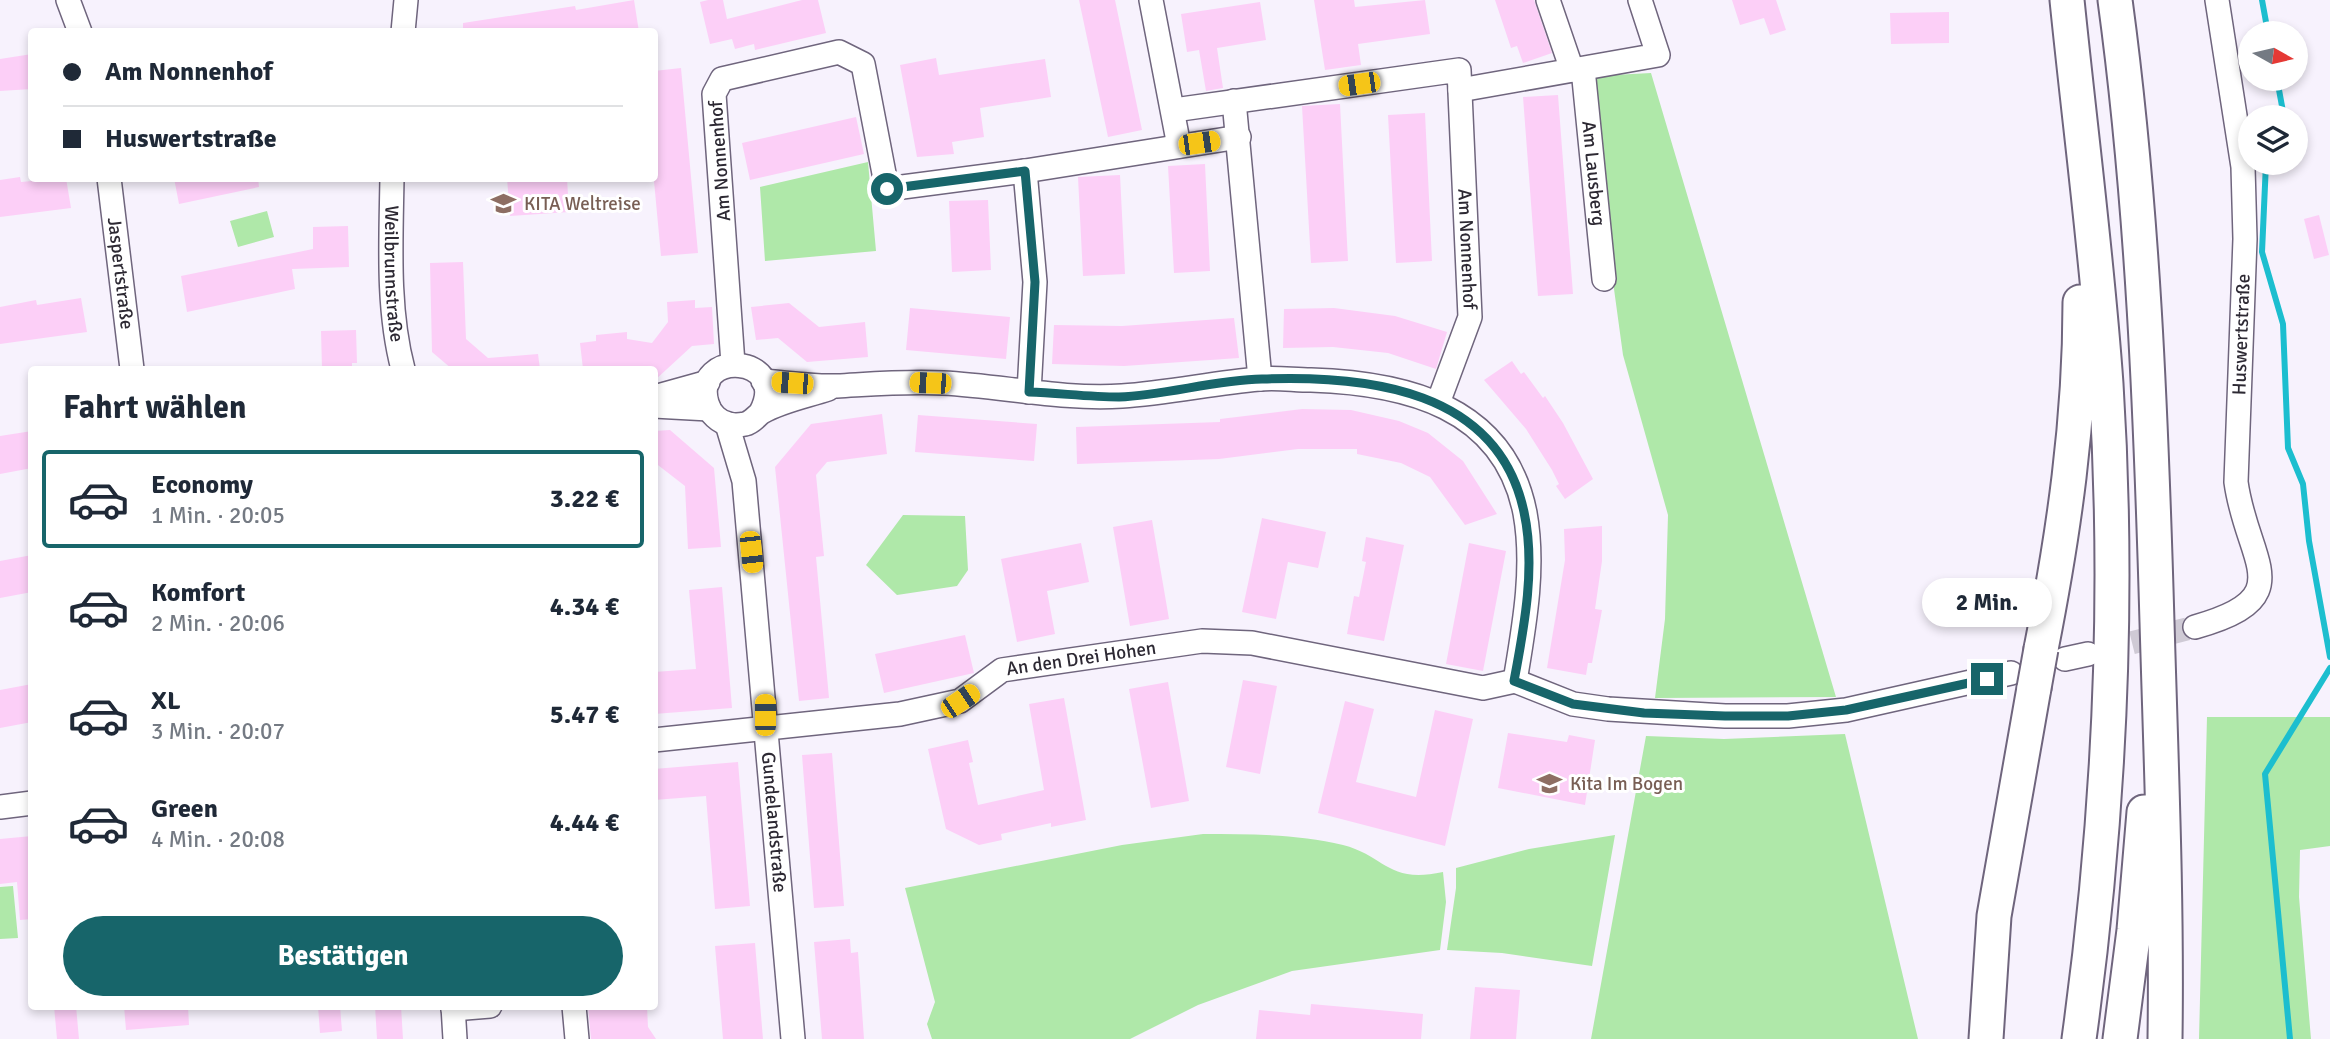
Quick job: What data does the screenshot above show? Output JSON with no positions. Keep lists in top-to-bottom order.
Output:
{
  "streets": {
    "street": [
      "Am Nonnenhof",
      "Am Lausberg",
      "Jaspertstraße",
      "Weilbrunnstraße",
      "Huswertstraße",
      "An den Drei Hohen",
      "Gundelandstraße"
    ]
  },
  "crossings": [
    ["Am Nonnenhof", "Gundelandstraße"],
    ["An den Drei Hohen", "Gundelandstraße"]
  ],
  "places": {
    "school or university": ["KITA Weltreise", "Kita Im Bogen"]
  },
  "north": "right",
  "page": {
    "banner": ["Am Nonnenhof", "Huswertstraße"],
    "heading": "Fahrt wählen",
    "list": [
      {
        "name": "Economy",
        "note": "1 Min. · 20:05",
        "value": "3.22 €"
      },
      {
        "name": "Komfort",
        "note": "2 Min. · 20:06",
        "value": "4.34 €"
      },
      {
        "name": "XL",
        "note": "3 Min. · 20:07",
        "value": "5.47 €"
      },
      {
        "name": "Green",
        "note": "4 Min. · 20:08",
        "value": "4.44 €"
      }
    ],
    "bubble": "2 Min.",
    "buttons": "Bestätigen"
  }
}
